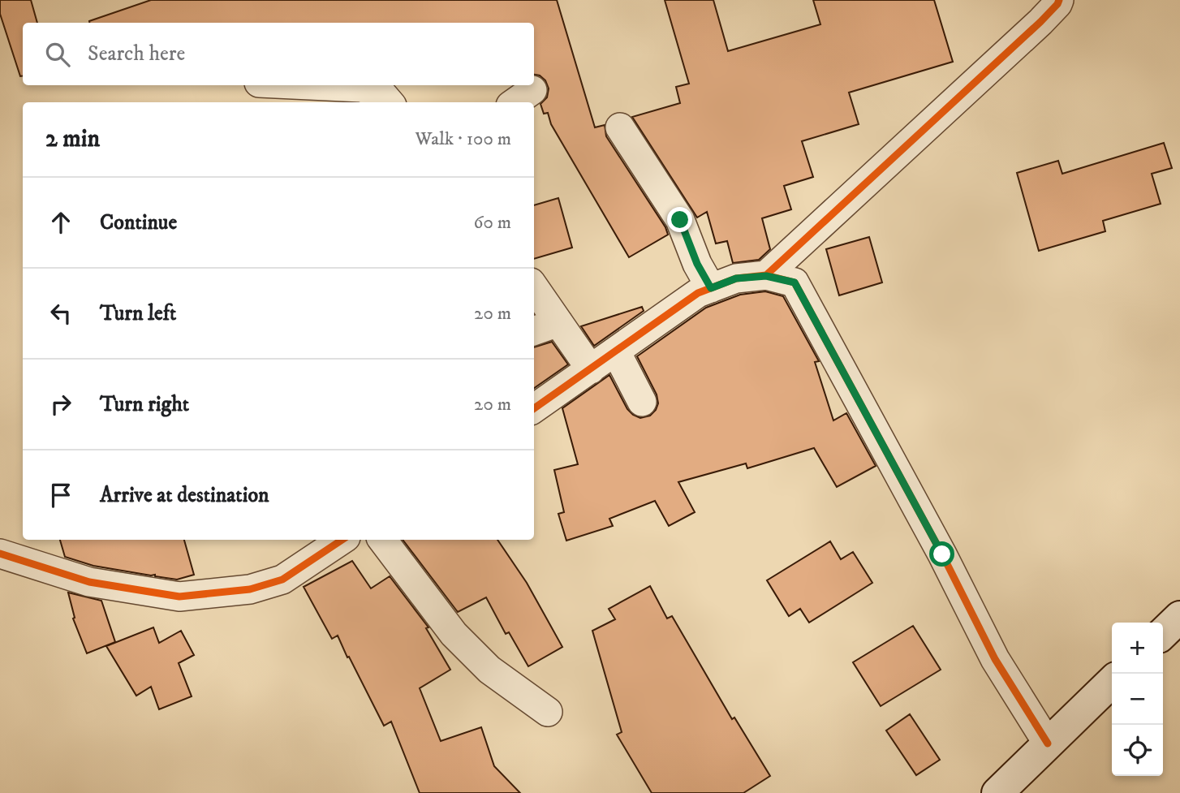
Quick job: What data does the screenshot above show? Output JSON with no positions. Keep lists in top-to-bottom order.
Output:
{
  "page": {
    "search": "Search here",
    "heading": ["2 min", "Walk · 100 m"],
    "list": [
      ["Continue", "60 m"],
      ["Turn left", "20 m"],
      ["Turn right", "20 m"],
      "Arrive at destination"
    ],
    "map_buttons": ["+", "−"]
  }
}
